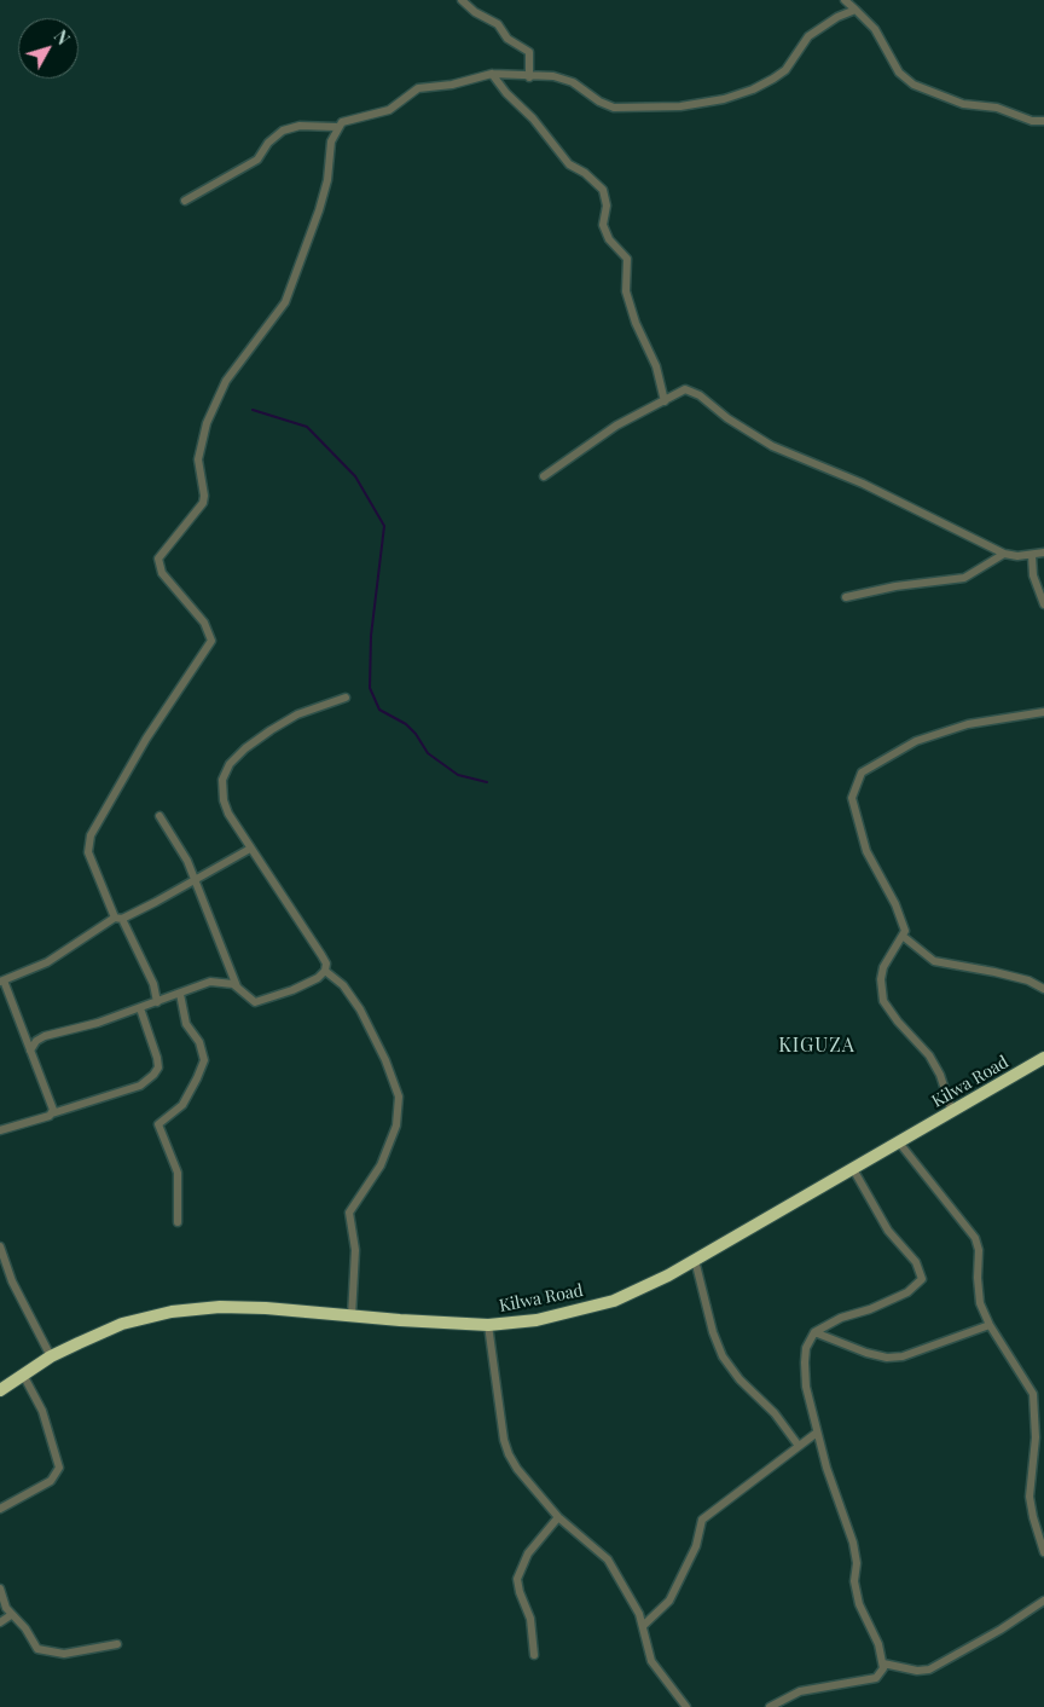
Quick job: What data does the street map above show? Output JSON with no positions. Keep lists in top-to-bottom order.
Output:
{
  "streets": {
    "highway": ["Kilwa Road"]
  },
  "districts": ["KIGUZA"],
  "north": "top right"
}
